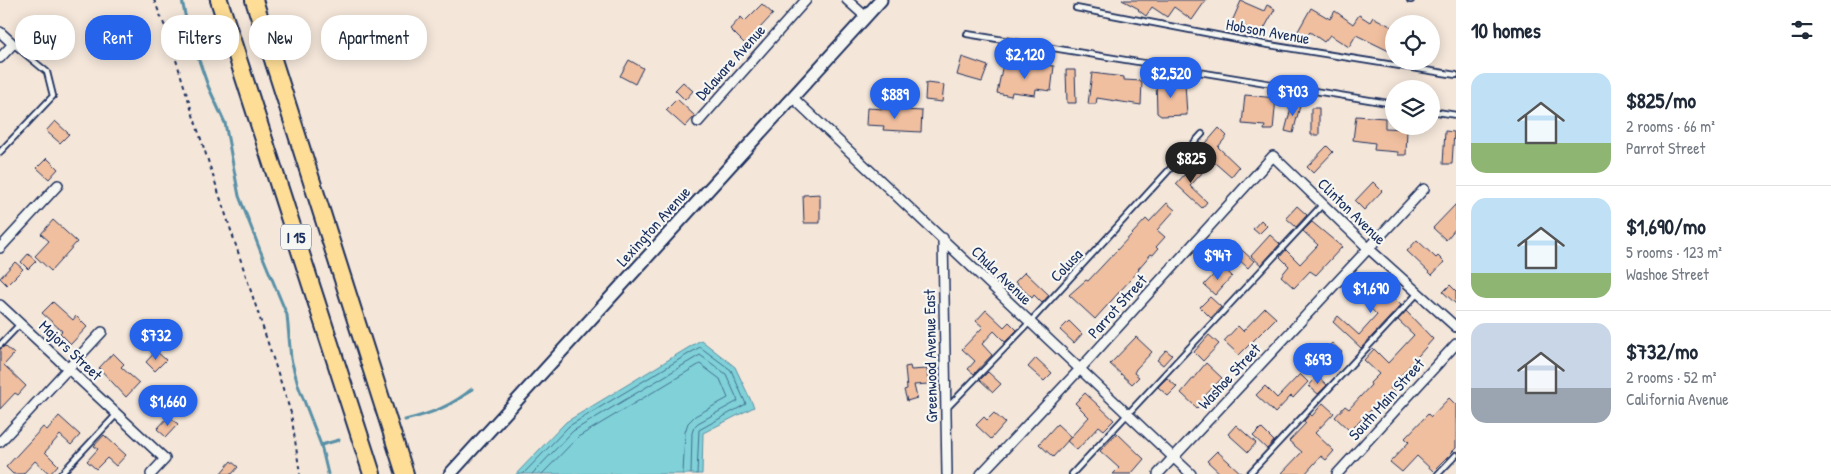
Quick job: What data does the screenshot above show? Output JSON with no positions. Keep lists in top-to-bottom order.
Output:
{
  "streets": {
    "highway": ["I 15"],
    "street": [
      "Delaware Avenue",
      "Clinton Avenue",
      "Lexington Avenue",
      "Chula Avenue",
      "Parrot Street",
      "Majors Street",
      "Greenwood Avenue East",
      "Washoe Street",
      "South Main Street"
    ],
    "lane": ["Hobson Avenue", "Colusa"]
  },
  "crossings": [
    ["Clinton Avenue", "Parrot Street"],
    ["Clinton Avenue", "Washoe Street"],
    ["Lexington Avenue", "Chula Avenue"],
    ["Colusa", "Chula Avenue"],
    ["Colusa", "Greenwood Avenue East"],
    ["Chula Avenue", "Parrot Street"],
    ["Chula Avenue", "Greenwood Avenue East"],
    ["Chula Avenue", "Washoe Street"]
  ],
  "page": {
    "heading": "10 homes",
    "chip": [
      "Buy",
      "Rent",
      "Filters",
      "New",
      "Apartment"
    ],
    "price": [
      "$2,120",
      "$2,520",
      "$703",
      "$889",
      "$825",
      "$947",
      "$1,690",
      "$732",
      "$693",
      "$1,660"
    ],
    "list": [
      {
        "name": "$825/mo",
        "note": "2 rooms · 66 m² · Parrot Street"
      },
      {
        "name": "$1,690/mo",
        "note": "5 rooms · 123 m² · Washoe Street"
      },
      {
        "name": "$732/mo",
        "note": "2 rooms · 52 m² · California Avenue"
      }
    ]
  }
}
